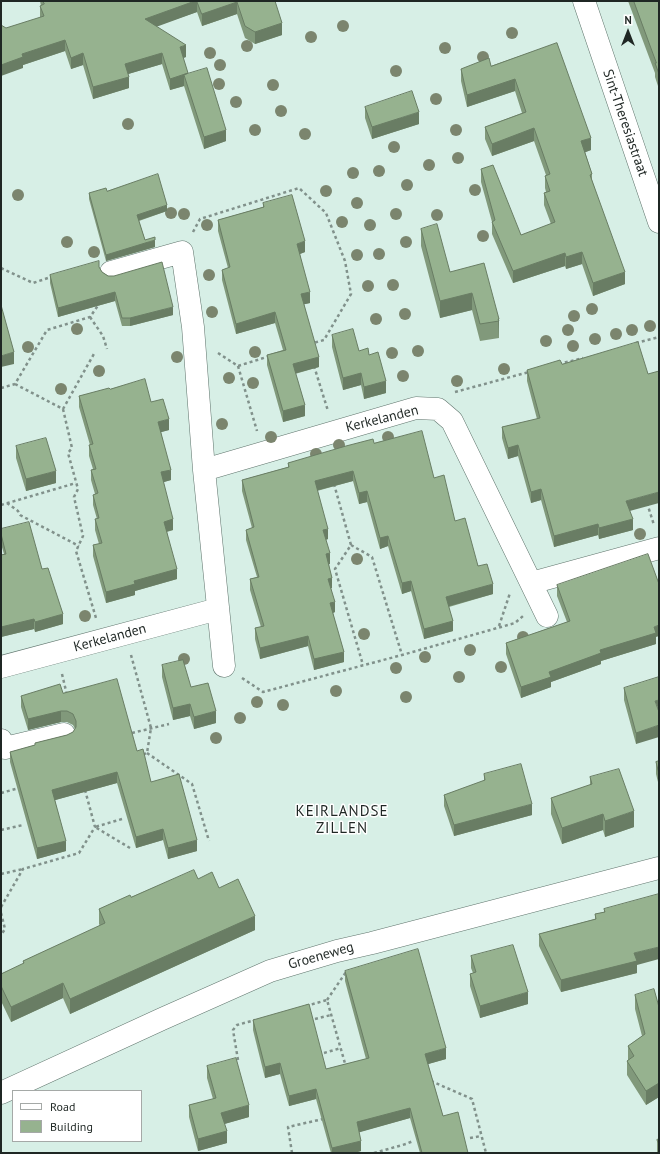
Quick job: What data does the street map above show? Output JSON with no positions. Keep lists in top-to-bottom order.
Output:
{
  "streets": {
    "street": ["Sint-Theresiastraat", "Kerkelanden", "Groeneweg"]
  },
  "districts": ["KEIRLANDSE ZILLEN"],
  "legend": ["Road", "Building"],
  "north": "top"
}
